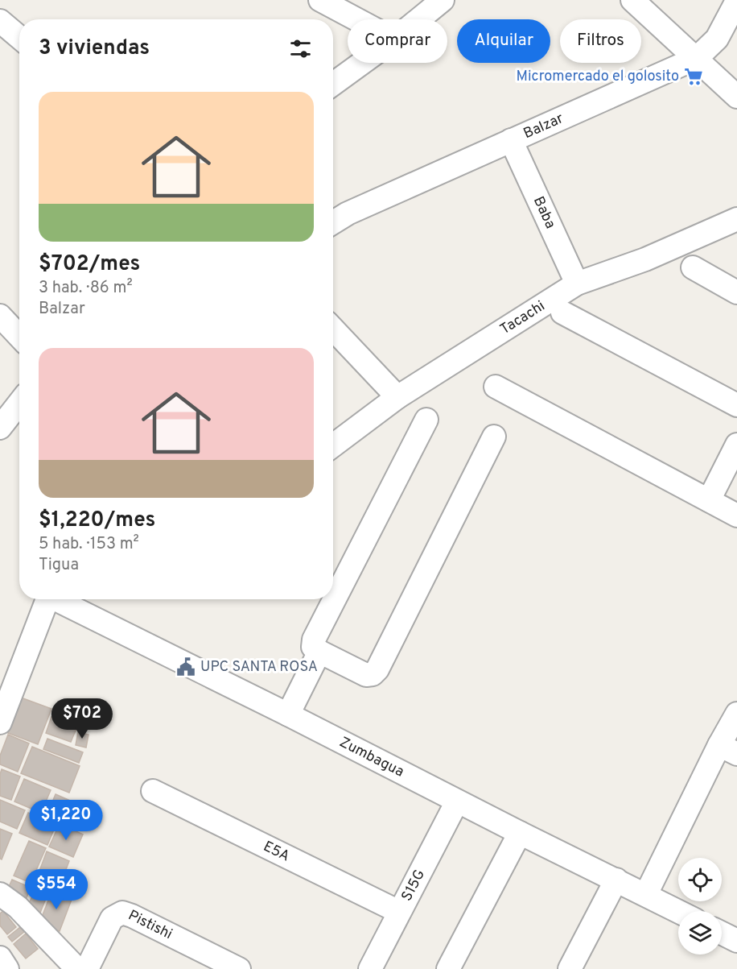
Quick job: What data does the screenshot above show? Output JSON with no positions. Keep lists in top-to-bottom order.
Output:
{
  "streets": {
    "street": [
      "Balzar",
      "Baba",
      "Tacachi",
      "Zumbagua",
      "E5A",
      "S15G",
      "Pistishi"
    ]
  },
  "crossings": [
    ["Balzar", "Baba"],
    ["Baba", "Tacachi"],
    ["Zumbagua", "S15G"],
    ["E5A", "S15G"]
  ],
  "places": {
    "supermarket": ["Micromercado el golosito"],
    "public building": ["UPC SANTA ROSA"]
  },
  "page": {
    "chip": ["Comprar", "Alquilar", "Filtros"],
    "heading": "3 viviendas",
    "list": [
      {
        "name": "$702/mes",
        "note": "3 hab. · 86 m² · Balzar"
      },
      {
        "name": "$1,220/mes",
        "note": "5 hab. · 153 m² · Tigua"
      }
    ],
    "price": ["$702", "$1,220", "$554"]
  }
}
